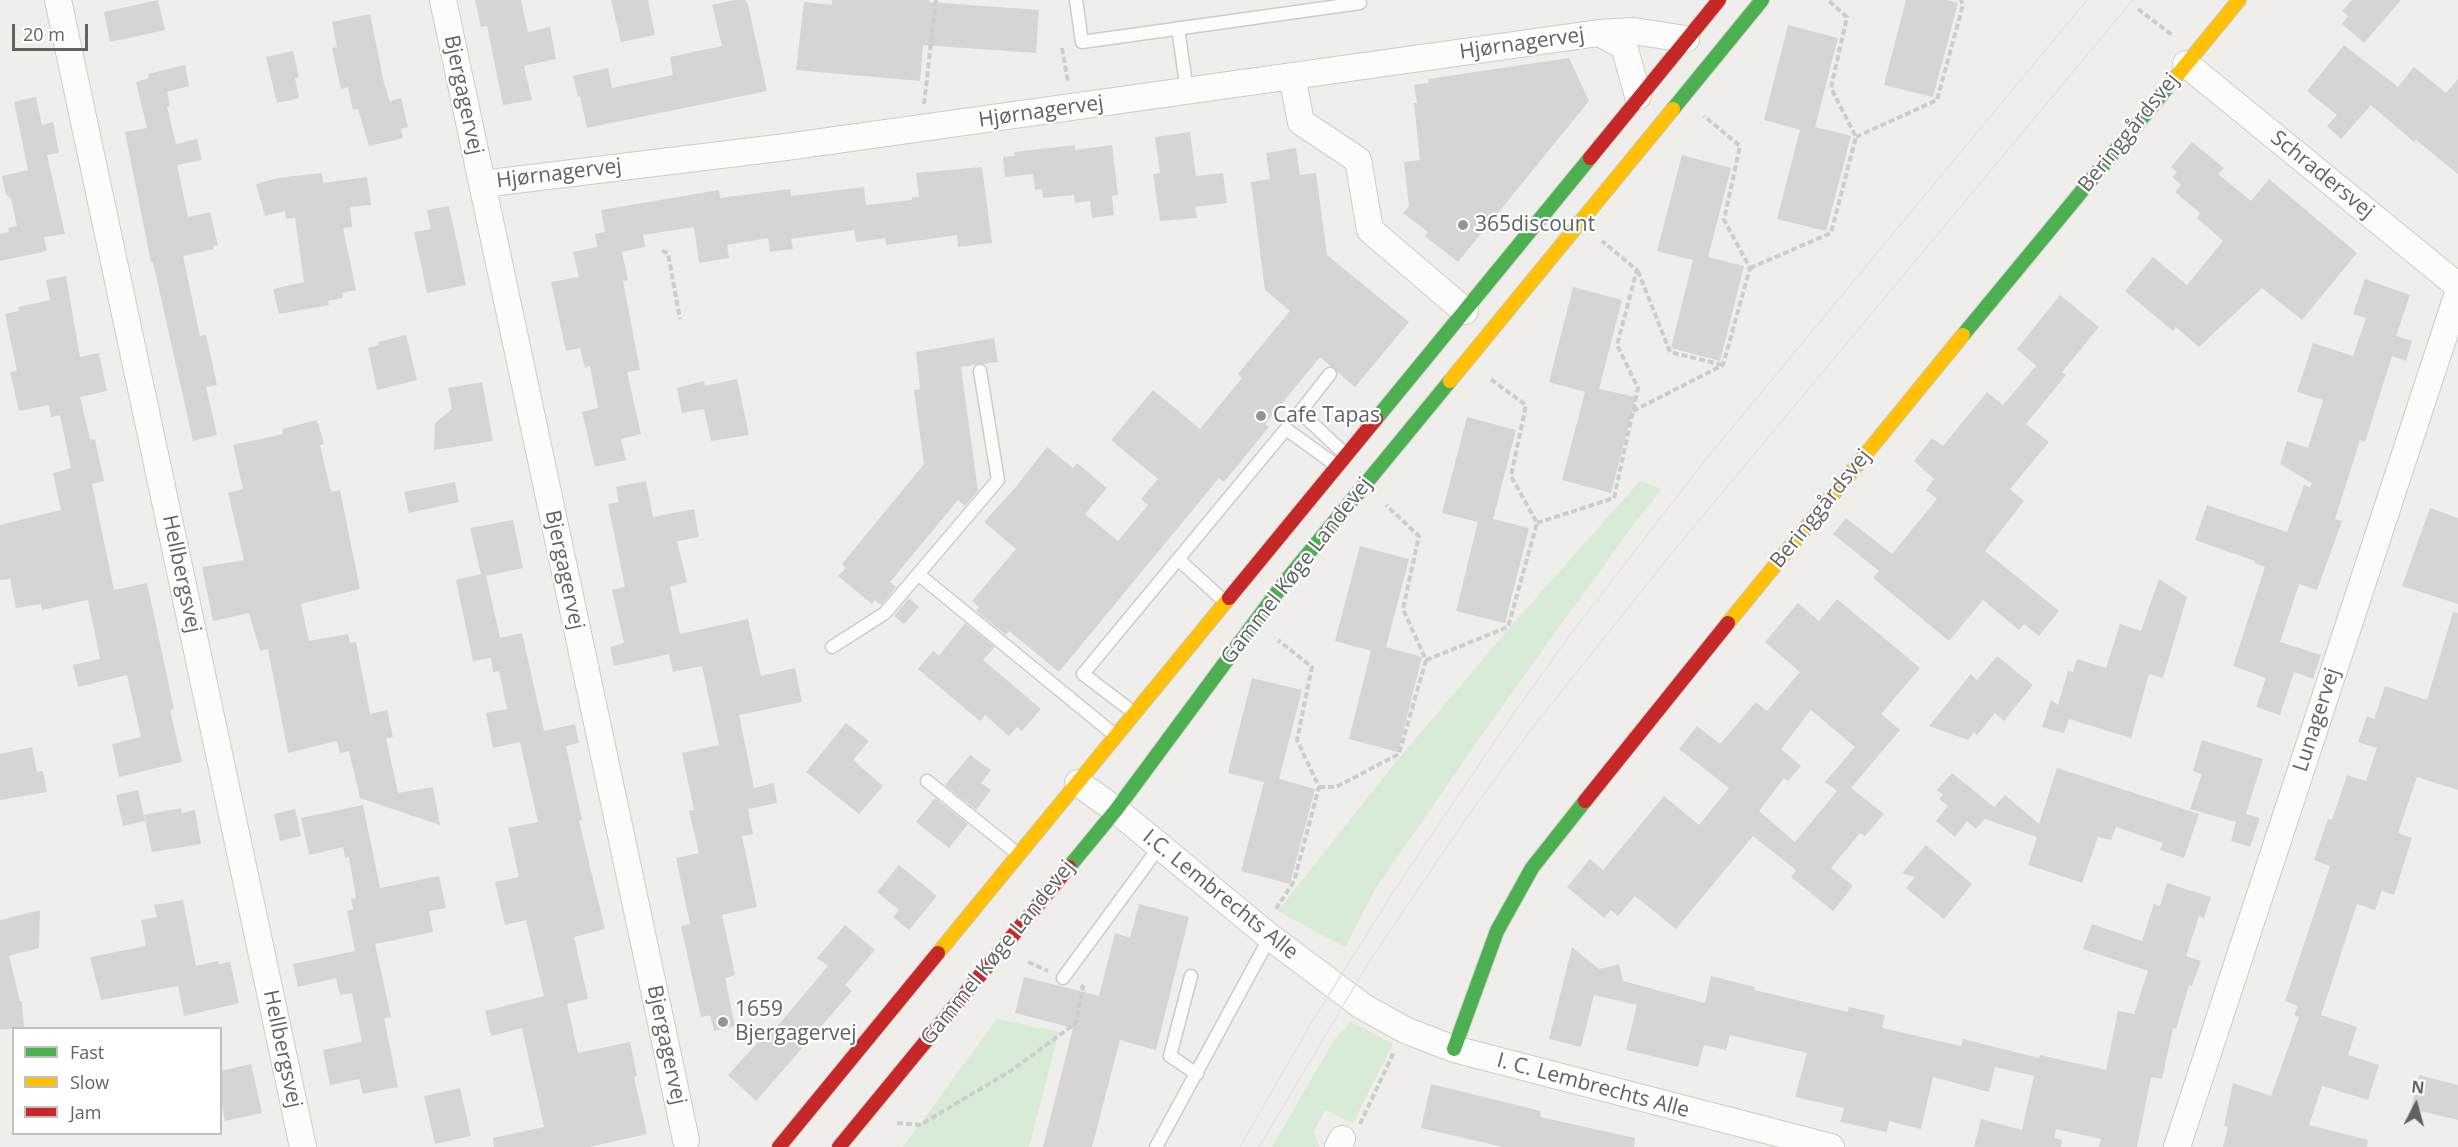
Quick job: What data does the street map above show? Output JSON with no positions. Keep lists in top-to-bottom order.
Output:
{
  "streets": {
    "main road": ["Beringgårdsvej", "Gammel Køge Landevej"],
    "street": [
      "Hjørnagervej",
      "Bjergagervej",
      "Schradersvej",
      "Hellbergsvej",
      "Lunagervej",
      "I.C. Lembrechts Alle",
      "I. C. Lembrechts Alle"
    ]
  },
  "crossings": [
    ["Hjørnagervej", "Bjergagervej"],
    ["Hjørnagervej", "Gammel Køge Landevej"],
    ["Beringgårdsvej", "Schradersvej"],
    ["Beringgårdsvej", "I. C. Lembrechts Alle"],
    ["Gammel Køge Landevej", "I.C. Lembrechts Alle"],
    ["I.C. Lembrechts Alle", "I. C. Lembrechts Alle"]
  ],
  "places": ["365discount", "Cafe Tapas", "1659 Bjergagervej"],
  "legend": ["Fast", "Slow", "Jam"],
  "scale_bar": "20 m",
  "north": "top"
}
